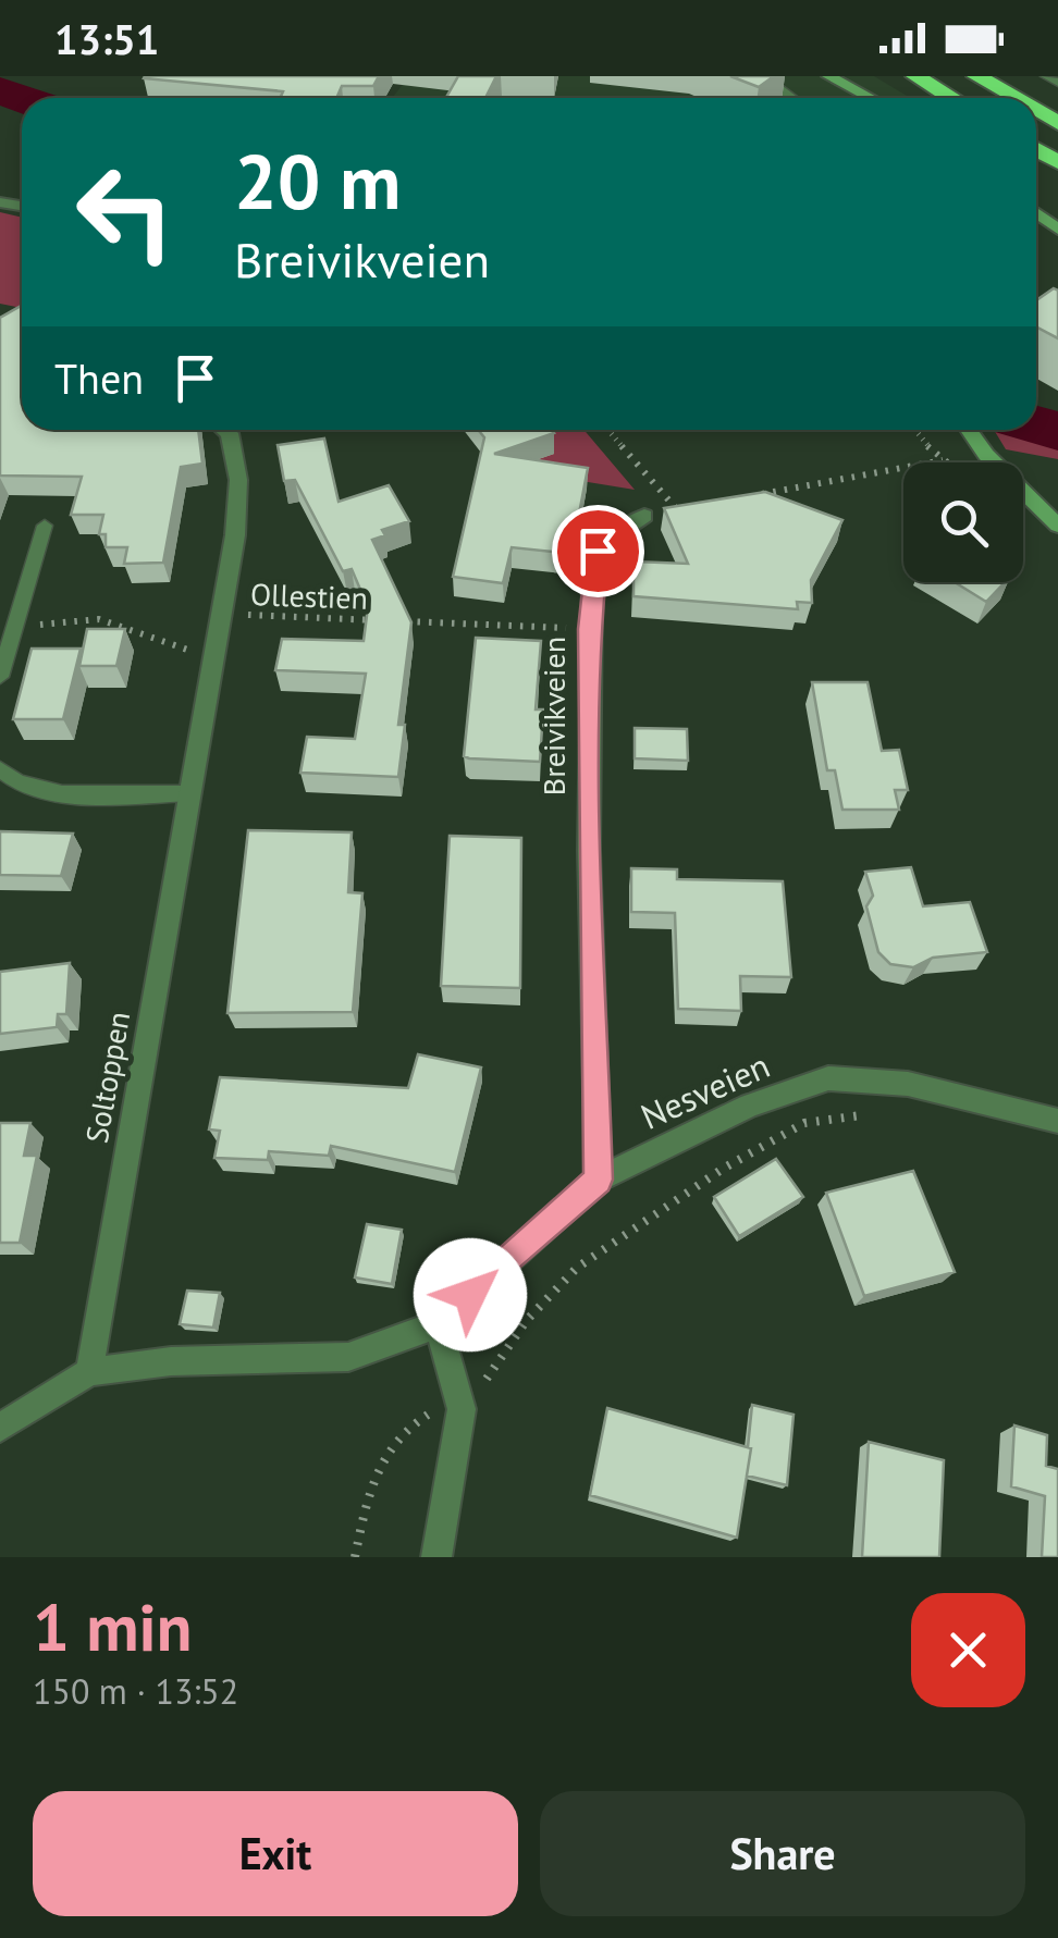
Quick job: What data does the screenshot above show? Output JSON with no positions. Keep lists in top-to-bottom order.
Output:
{
  "streets": {
    "street": ["Breivikveien", "Soltoppen", "Nesveien"],
    "path": ["Ollestien"]
  },
  "crossings": [
    ["Ollestien", "Breivikveien"],
    ["Ollestien", "Soltoppen"],
    ["Breivikveien", "Nesveien"],
    ["Soltoppen", "Nesveien"]
  ],
  "page": {
    "status": "13:51",
    "turn": ["20 m", "Breivikveien"],
    "then": "Then",
    "heading": ["1 min", "150 m · 13:52"],
    "buttons": ["Exit", "Share"]
  }
}
